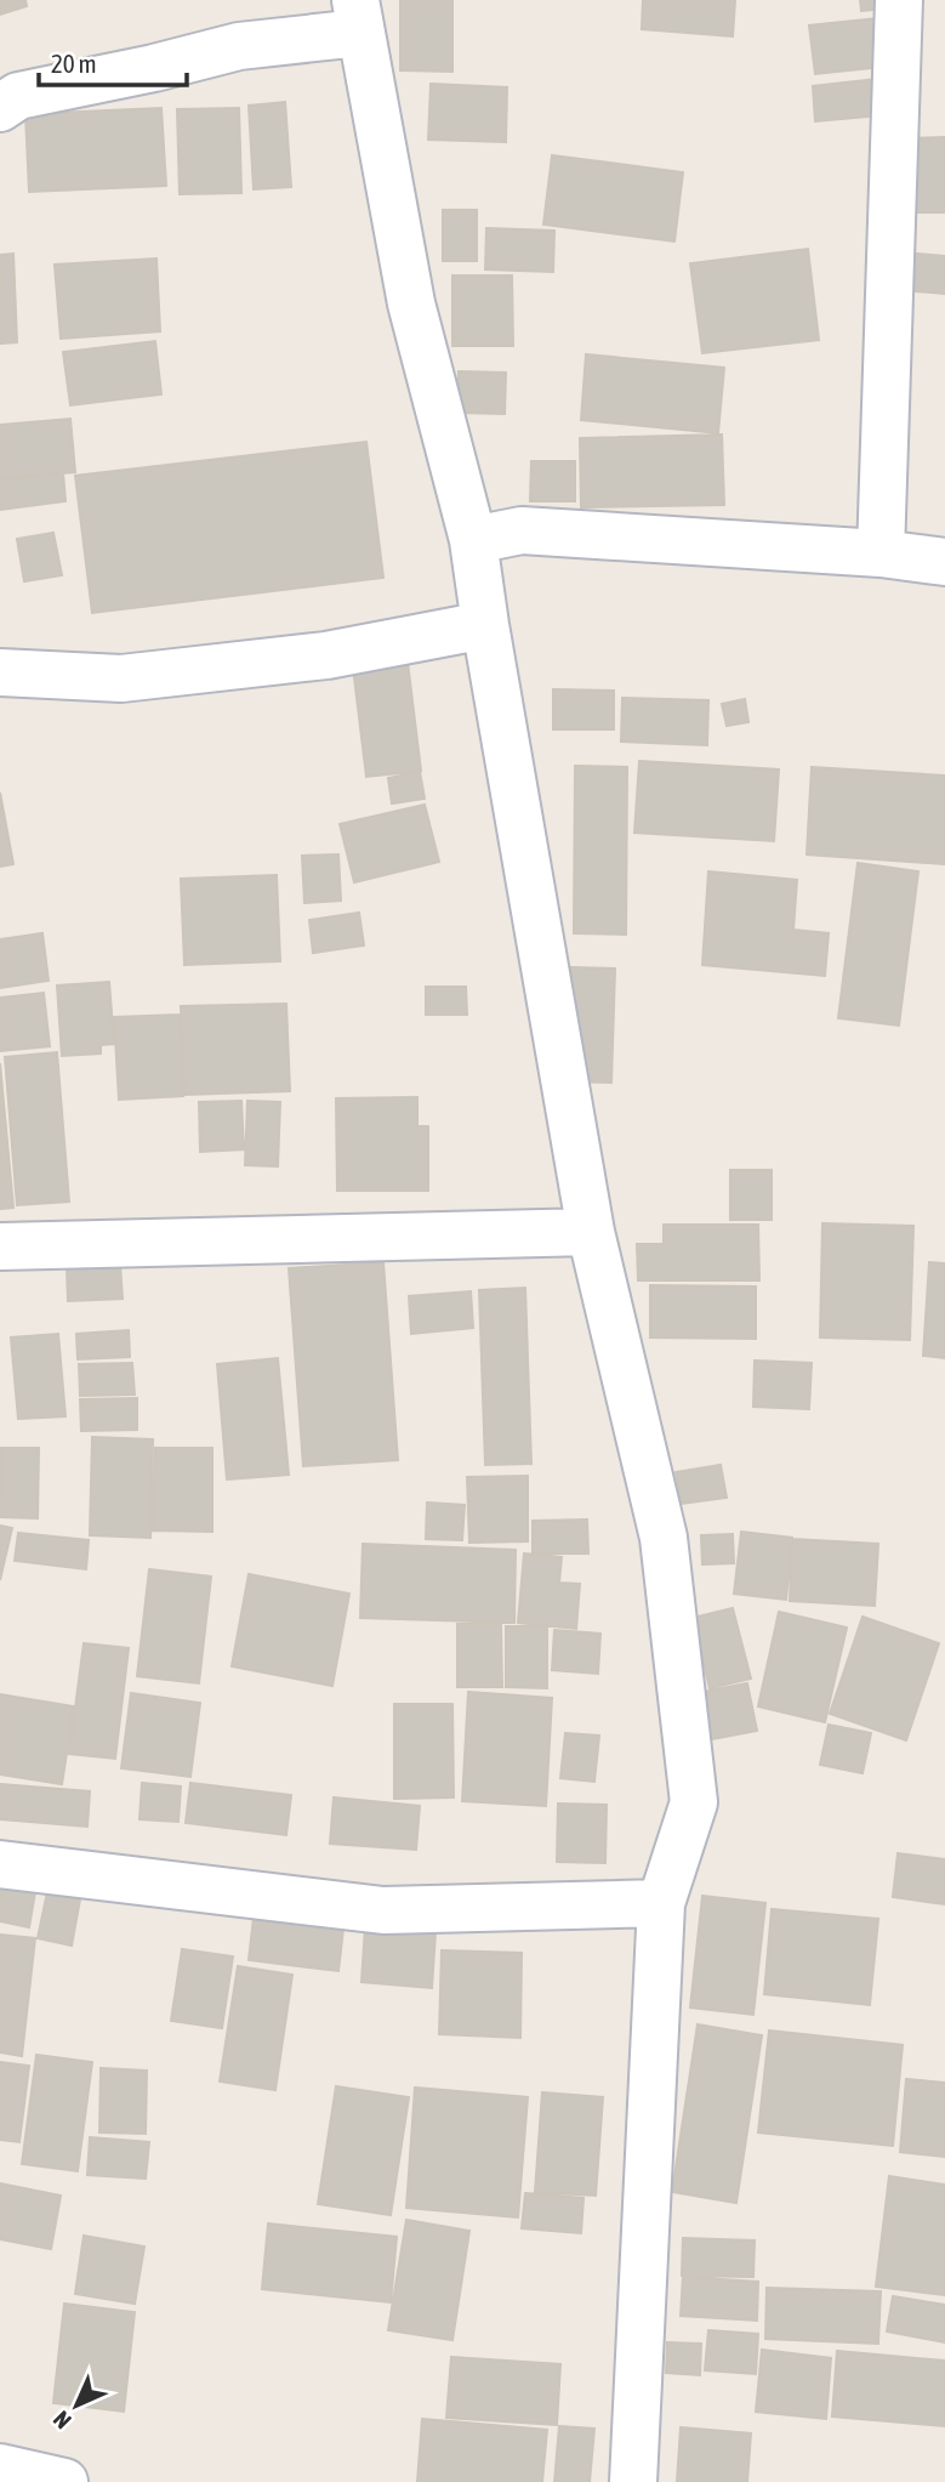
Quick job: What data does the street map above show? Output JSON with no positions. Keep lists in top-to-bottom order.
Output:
{
  "scale_bar": "20 m",
  "north": "bottom left"
}
